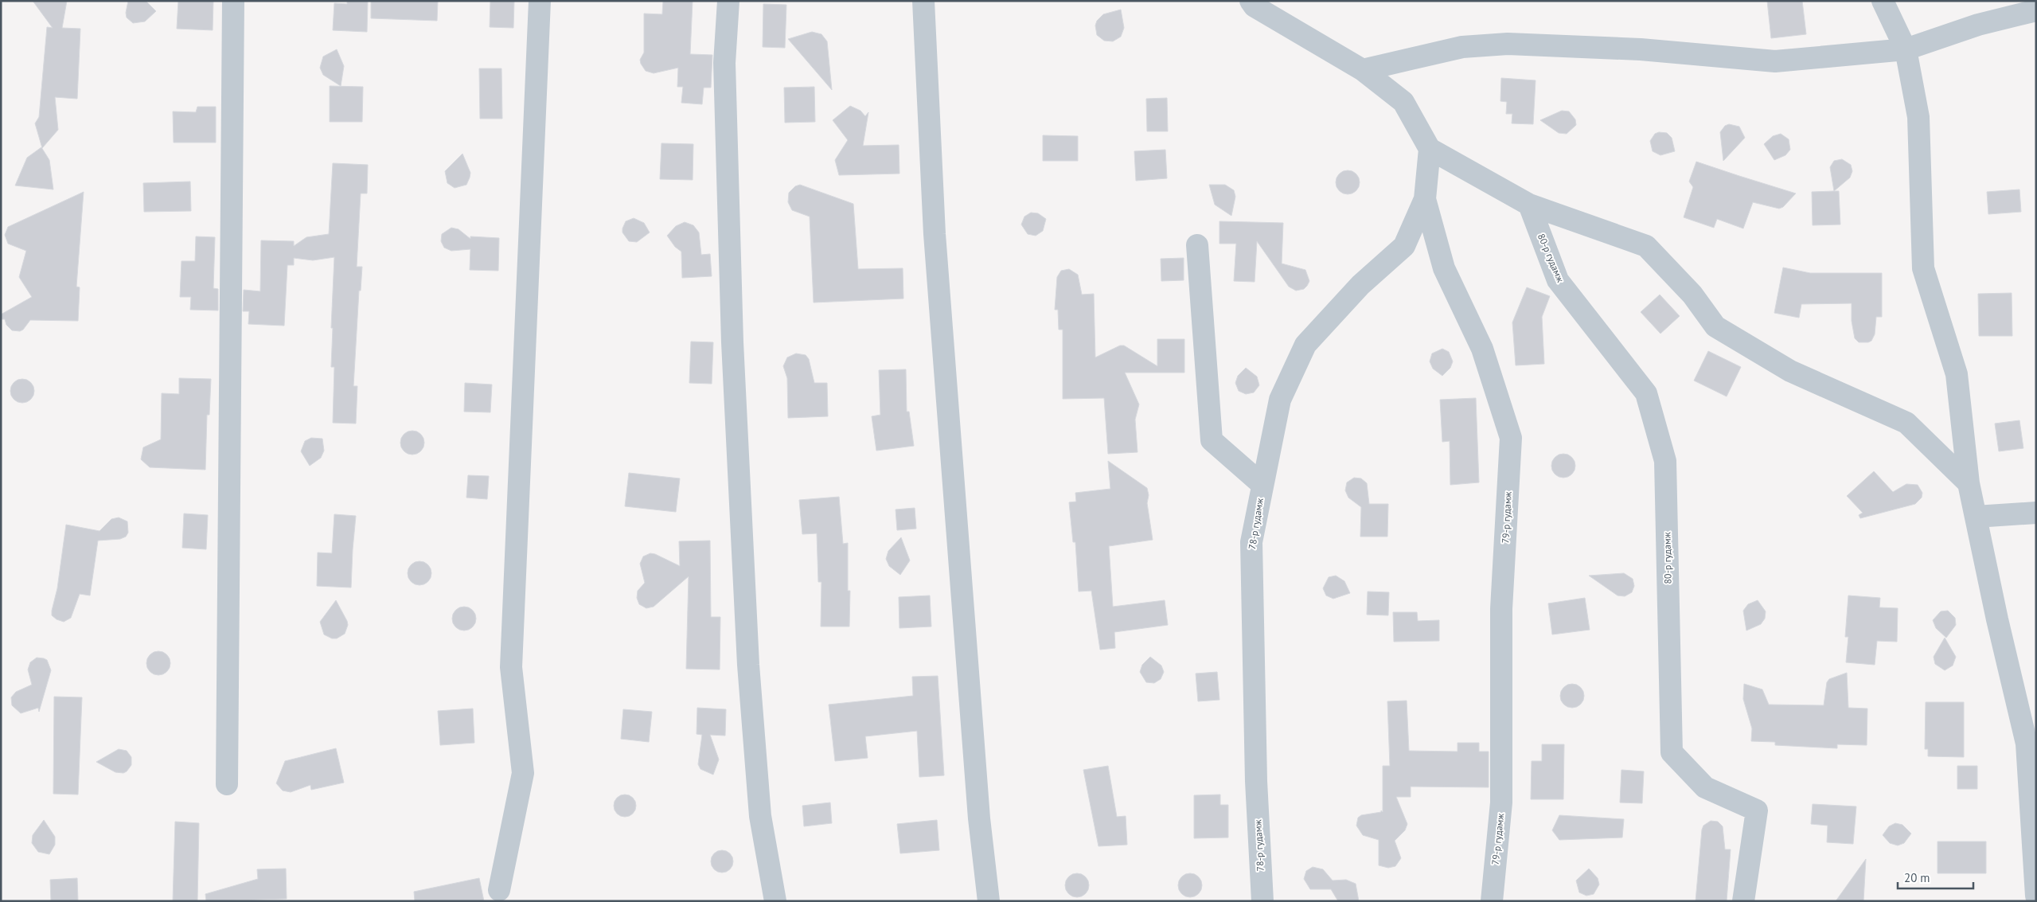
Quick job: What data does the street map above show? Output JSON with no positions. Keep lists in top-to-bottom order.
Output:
{
  "streets": {
    "street": ["80-р гудамж", "79-р гудамж", "78-р гудамж"]
  },
  "crossings": [
    ["79-р гудамж", "78-р гудамж"]
  ],
  "scale_bar": "20 m"
}
